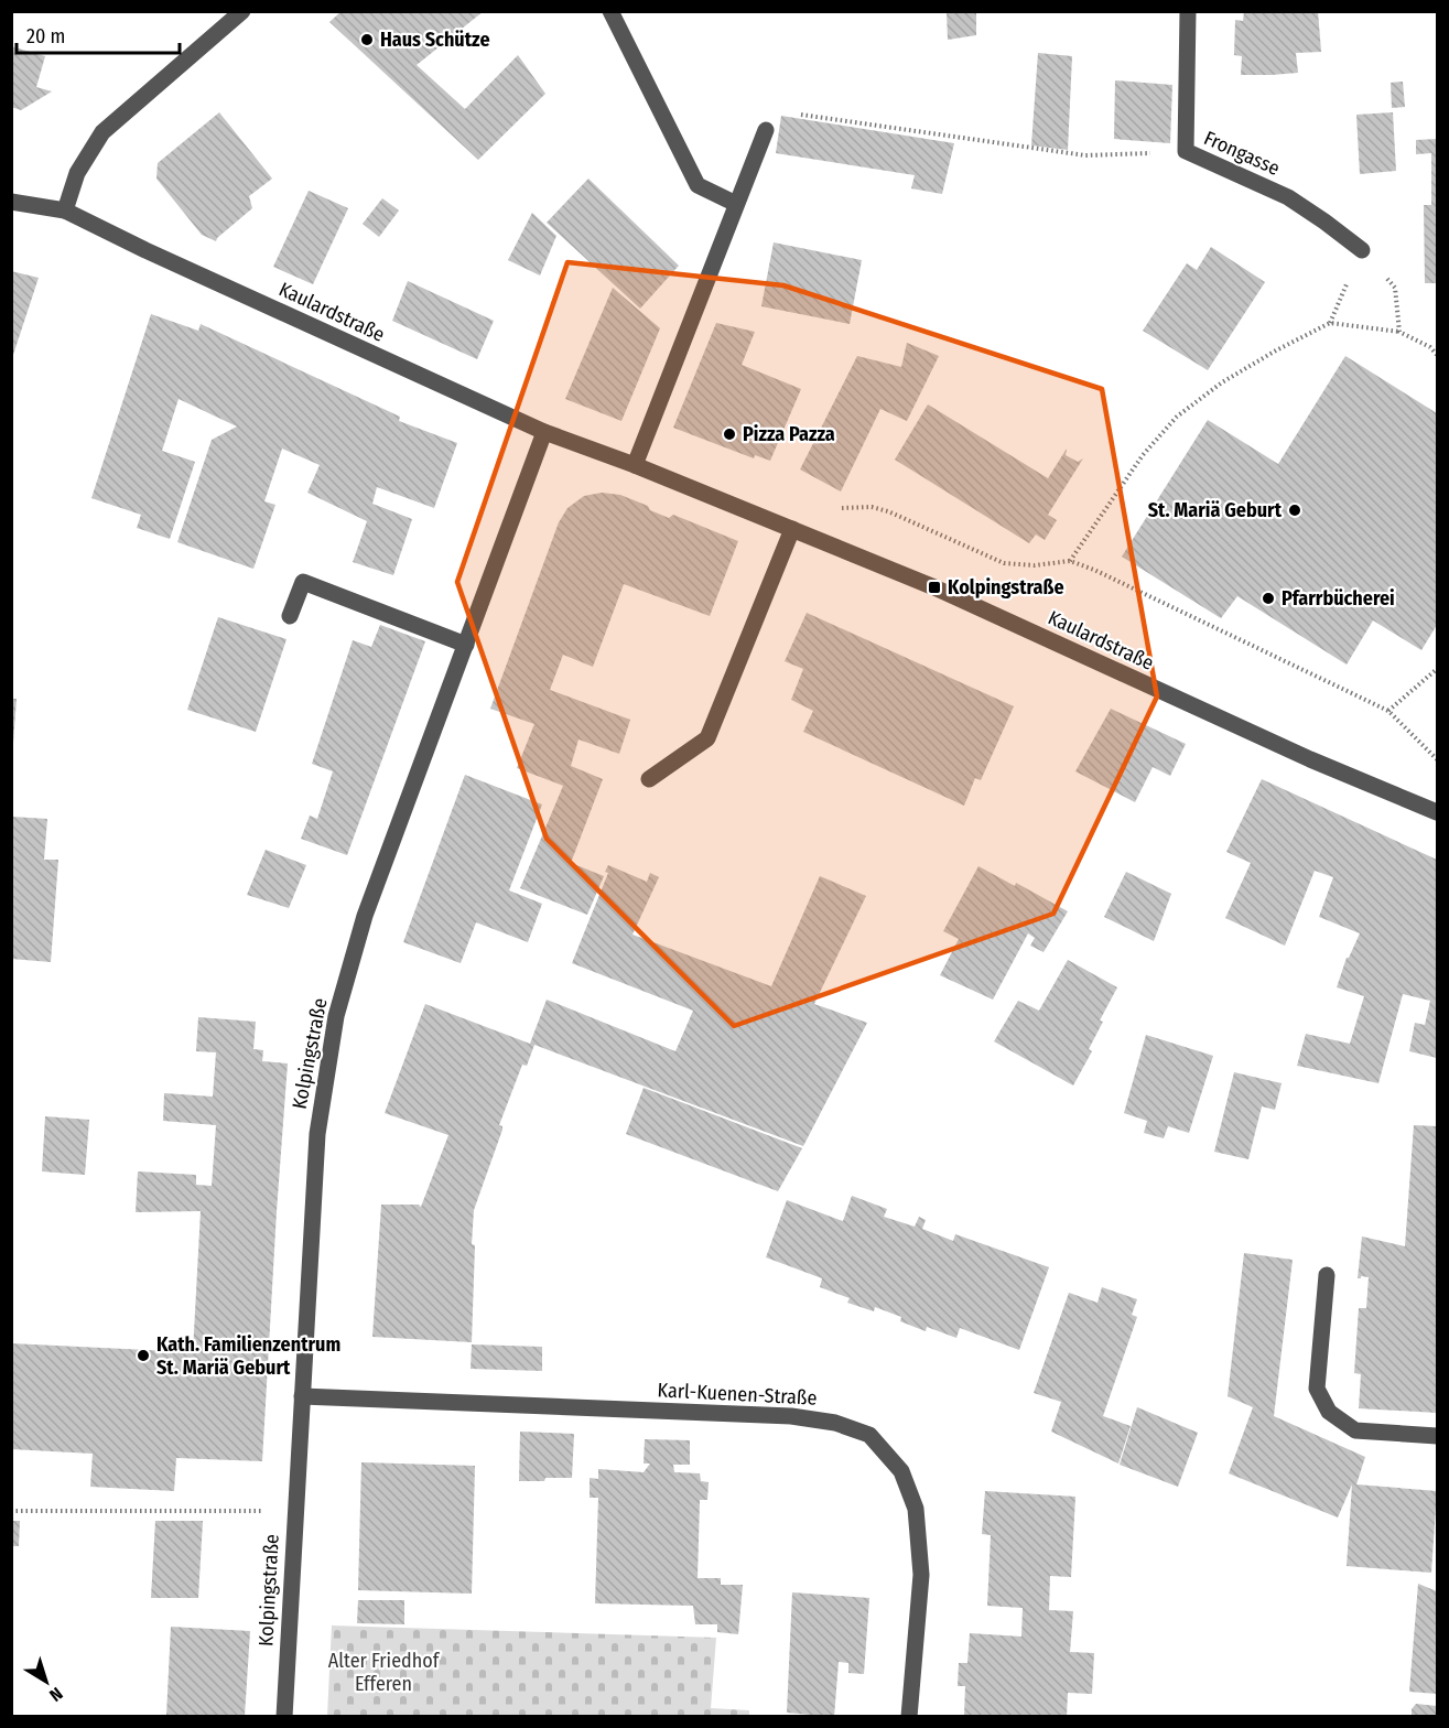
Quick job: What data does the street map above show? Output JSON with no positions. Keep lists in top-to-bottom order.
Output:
{
  "streets": {
    "street": [
      "Frongasse",
      "Kaulardstraße",
      "Kolpingstraße",
      "Karl-Kuenen-Straße"
    ]
  },
  "crossings": [
    ["Kaulardstraße", "Kolpingstraße"],
    ["Kolpingstraße", "Karl-Kuenen-Straße"]
  ],
  "parks": ["Alter Friedhof Efferen"],
  "places": {
    "other": [
      "Haus Schütze",
      "Pizza Pazza",
      "St. Mariä Geburt",
      "Pfarrbücherei",
      "Kath. Familienzentrum St. Mariä Geburt"
    ],
    "transit": ["Kolpingstraße"]
  },
  "scale_bar": "20 m",
  "north": "bottom right"
}
